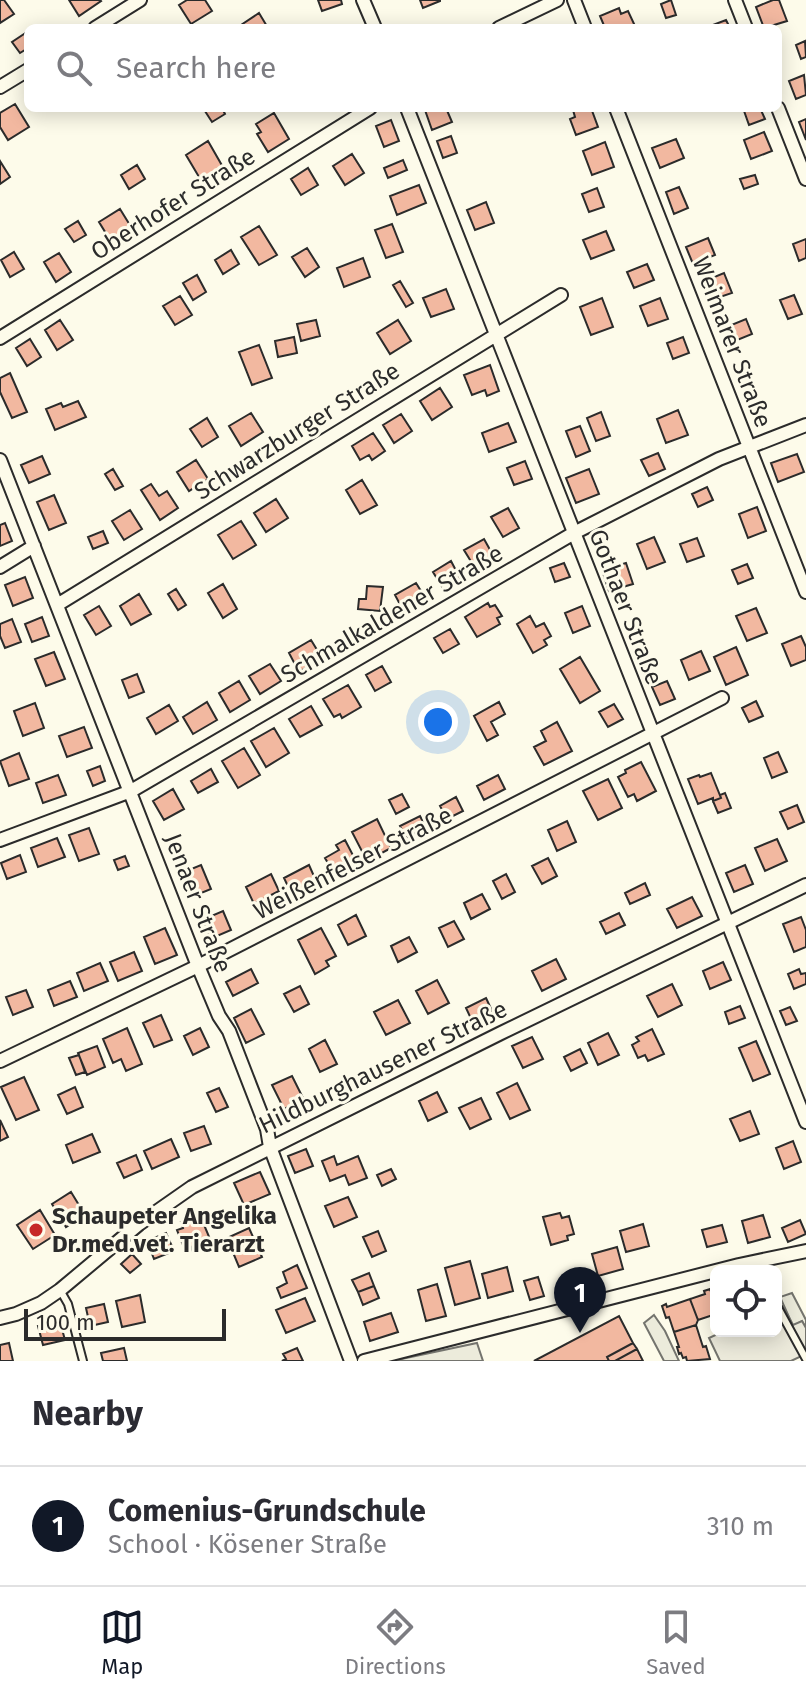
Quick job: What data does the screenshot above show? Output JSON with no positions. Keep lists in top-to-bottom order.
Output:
{
  "streets": {
    "street": [
      "Oberhofer Straße",
      "Weimarer Straße",
      "Schwarzburger Straße",
      "Gothaer Straße",
      "Schmalkaldener Straße",
      "Weißenfelser Straße",
      "Jenaer Straße",
      "Hildburghausener Straße"
    ]
  },
  "crossings": [
    ["Weimarer Straße", "Schmalkaldener Straße"],
    ["Schwarzburger Straße", "Gothaer Straße"],
    ["Schwarzburger Straße", "Jenaer Straße"],
    ["Gothaer Straße", "Schmalkaldener Straße"],
    ["Gothaer Straße", "Weißenfelser Straße"],
    ["Gothaer Straße", "Hildburghausener Straße"],
    ["Schmalkaldener Straße", "Jenaer Straße"],
    ["Weißenfelser Straße", "Jenaer Straße"],
    ["Jenaer Straße", "Hildburghausener Straße"]
  ],
  "places": ["Schaupeter Angelika Dr.med.vet. Tierarzt"],
  "scale_bar": "100 m",
  "page": {
    "search": "Search here",
    "pins": "1",
    "scale": "100 m",
    "heading": "Nearby",
    "list": [
      {
        "mark": "1",
        "name": "Comenius-Grundschule",
        "note": "School · Kösener Straße",
        "value": "310 m"
      }
    ],
    "nav": ["Map", "Directions", "Saved"]
  }
}
